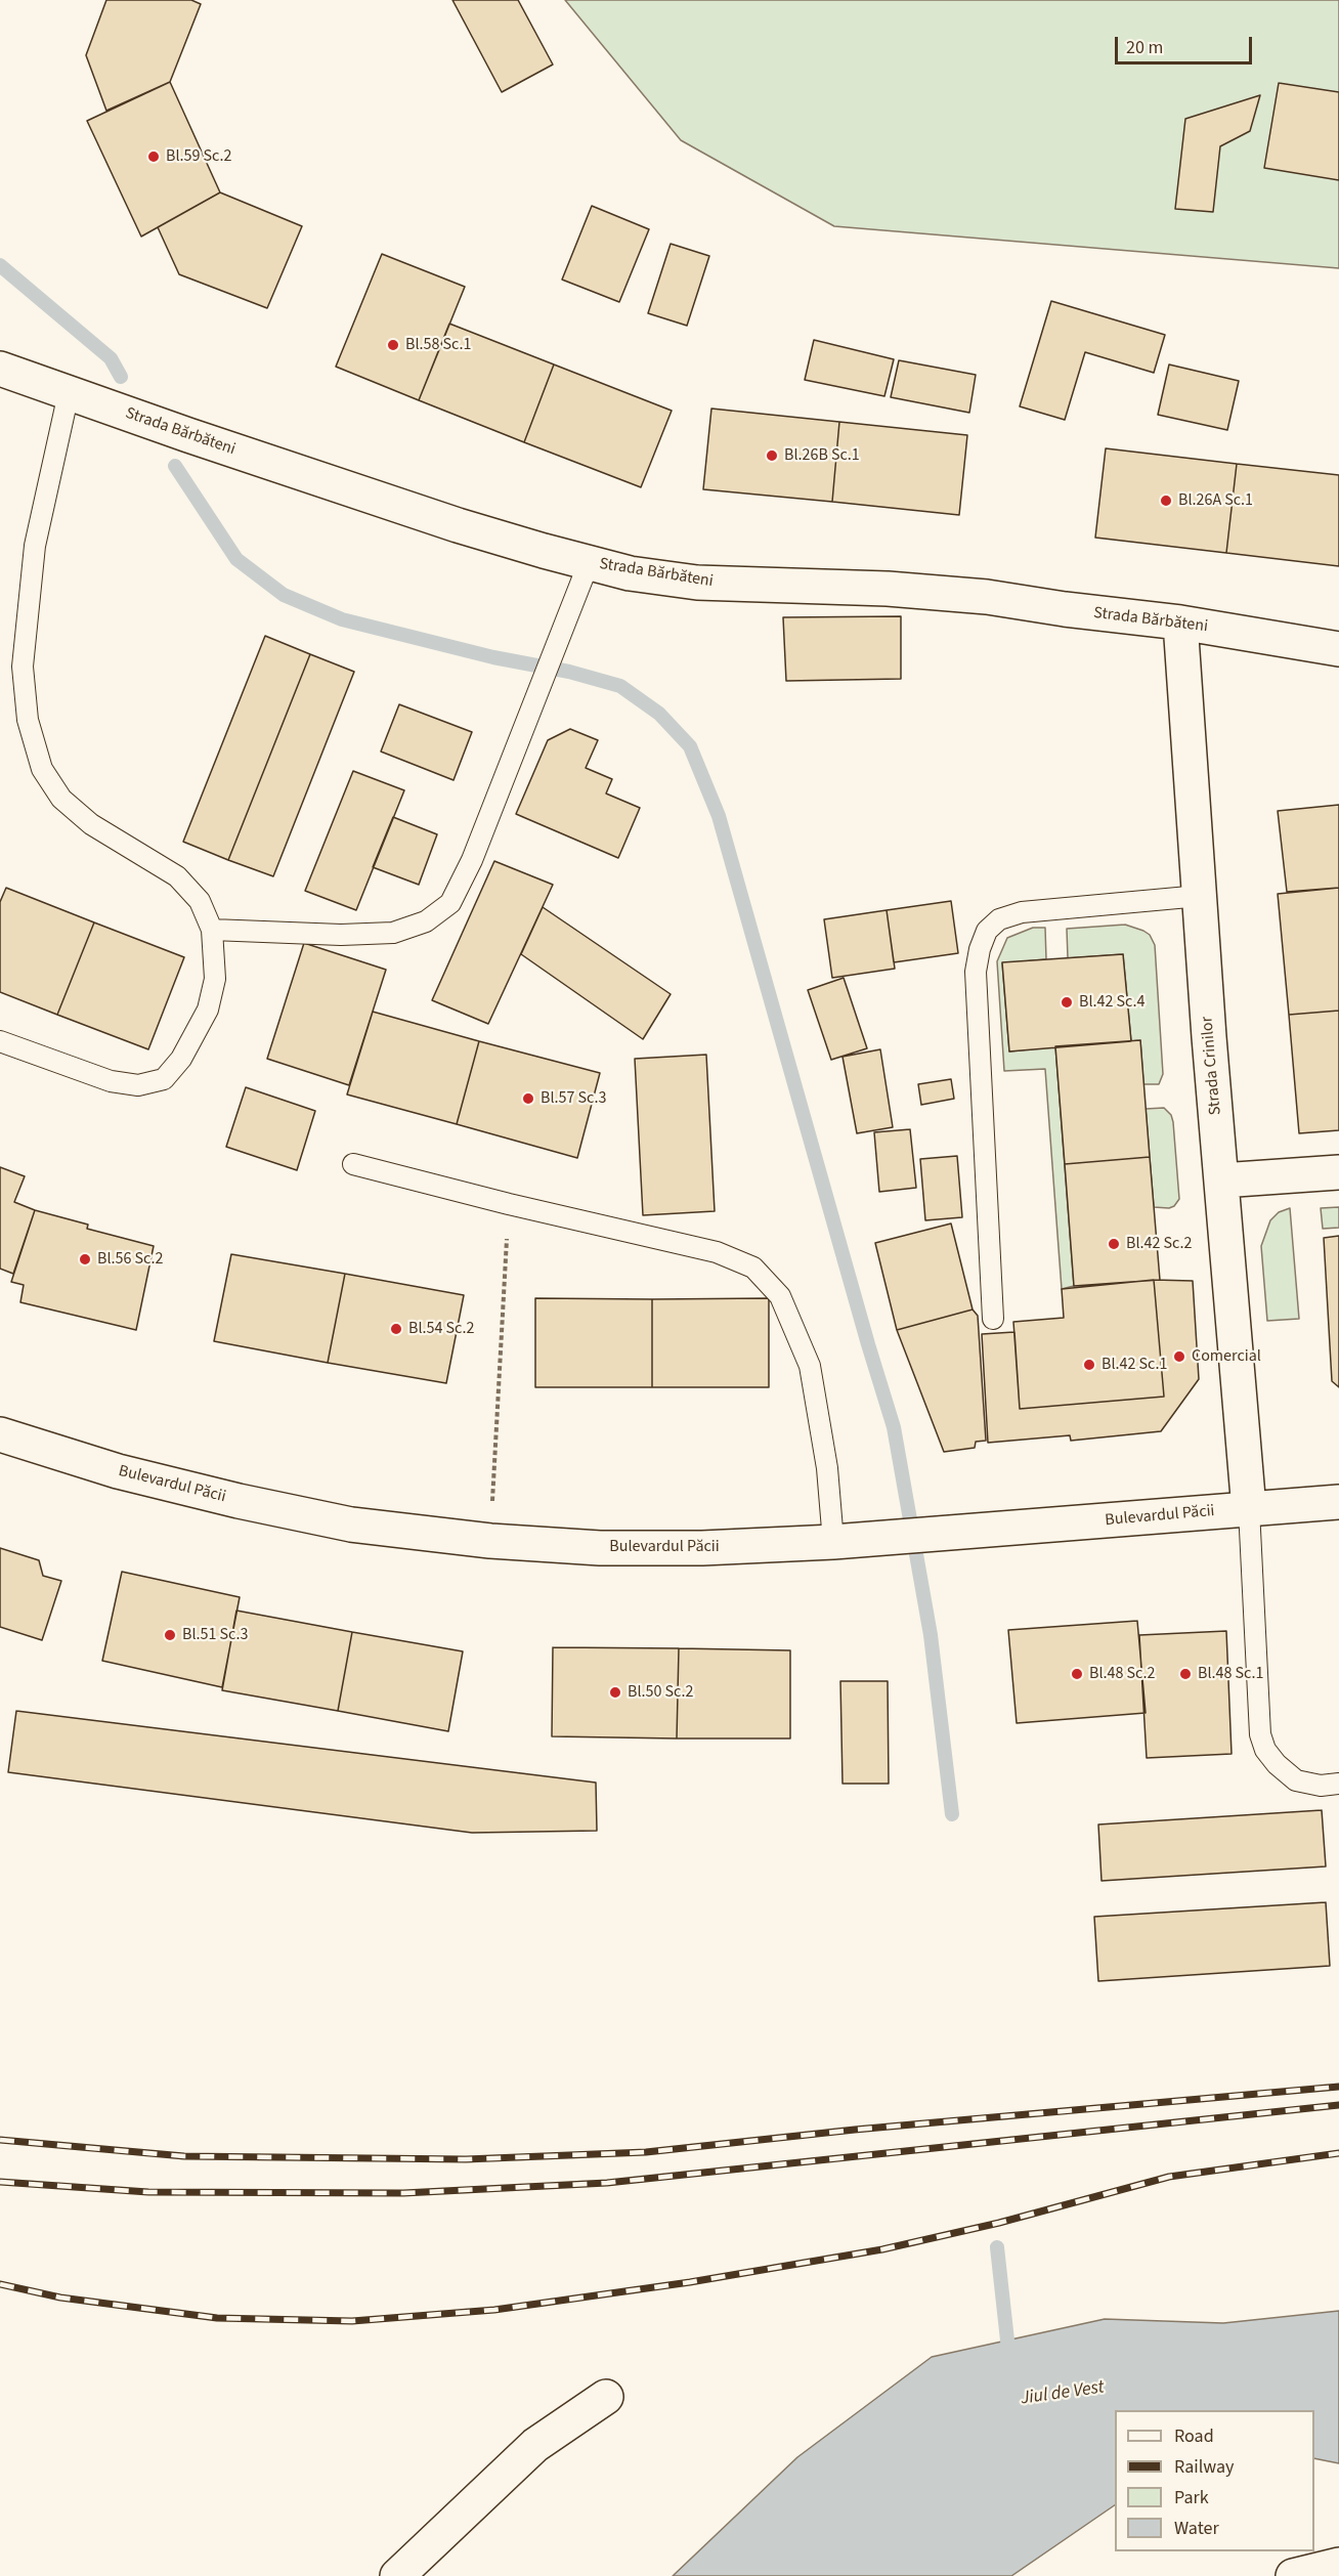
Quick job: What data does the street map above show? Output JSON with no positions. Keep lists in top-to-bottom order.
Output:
{
  "streets": {
    "street": ["Strada Bărbăteni", "Strada Crinilor", "Bulevardul Păcii"]
  },
  "crossings": [
    ["Strada Bărbăteni", "Strada Crinilor"],
    ["Strada Crinilor", "Bulevardul Păcii"]
  ],
  "water": ["Jiul de Vest"],
  "places": [
    "Bl.59 Sc.2",
    "Bl.58 Sc.1",
    "Bl.26B Sc.1",
    "Bl.26A Sc.1",
    "Bl.42 Sc.4",
    "Bl.57 Sc.3",
    "Bl.42 Sc.2",
    "Bl.56 Sc.2",
    "Bl.54 Sc.2",
    "Comercial",
    "Bl.42 Sc.1",
    "Bl.51 Sc.3",
    "Bl.48 Sc.2",
    "Bl.48 Sc.1",
    "Bl.50 Sc.2"
  ],
  "legend": [
    "Road",
    "Railway",
    "Park",
    "Water"
  ],
  "scale_bar": "20 m"
}
